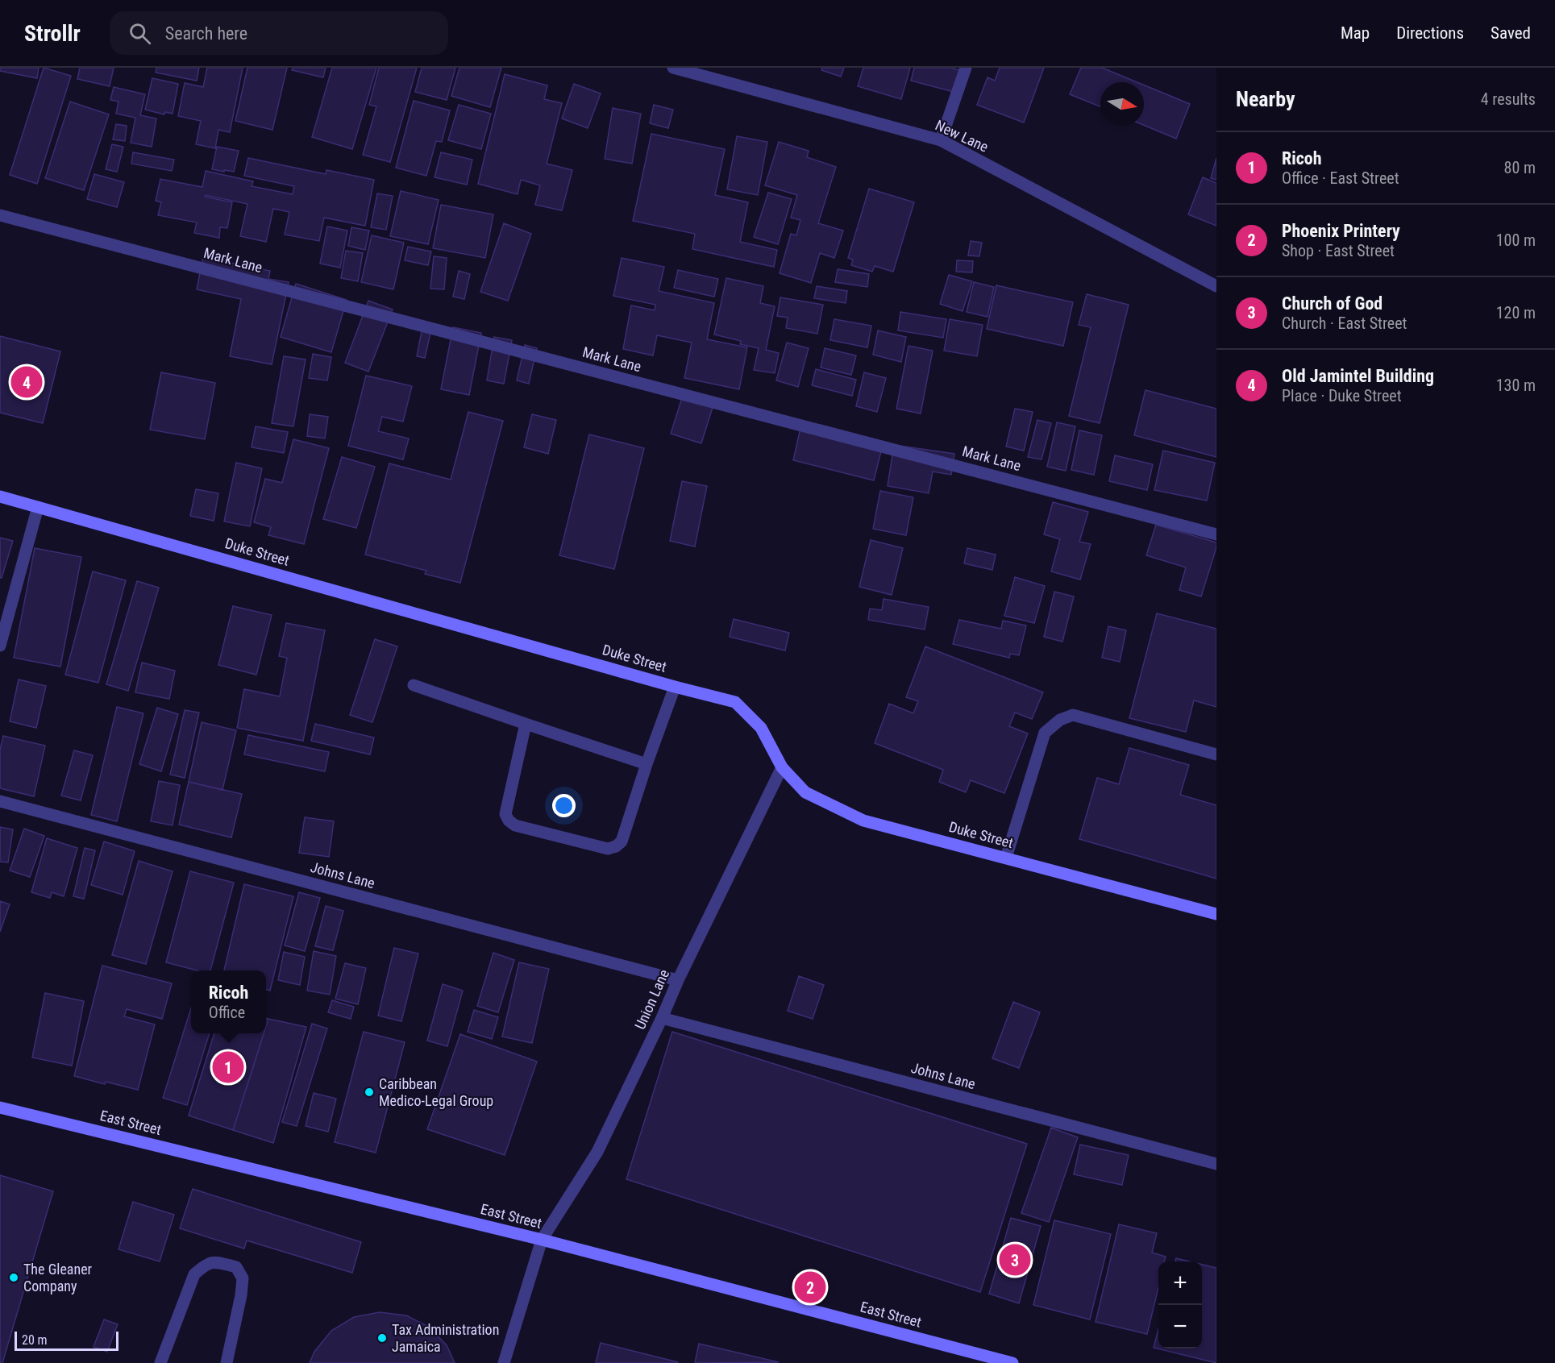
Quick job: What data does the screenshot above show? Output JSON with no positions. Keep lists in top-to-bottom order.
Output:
{
  "streets": {
    "main road": ["Duke Street", "East Street"],
    "street": [
      "New Lane",
      "Mark Lane",
      "Johns Lane",
      "Union Lane"
    ]
  },
  "crossings": [
    ["Duke Street", "Union Lane"],
    ["Johns Lane", "Union Lane"],
    ["Union Lane", "East Street"]
  ],
  "places": ["Caribbean Medico-Legal Group", "The Gleaner Company", "Tax Administration Jamaica"],
  "scale_bar": "20 m",
  "north": "right",
  "page": {
    "header": "Strollr",
    "search": "Search here",
    "nav": ["Map", "Directions", "Saved"],
    "heading": ["Nearby", "4 results"],
    "list": [
      {
        "mark": "1",
        "name": "Ricoh",
        "note": "Office · East Street",
        "value": "80 m"
      },
      {
        "mark": "2",
        "name": "Phoenix Printery",
        "note": "Shop · East Street",
        "value": "100 m"
      },
      {
        "mark": "3",
        "name": "Church of God",
        "note": "Church · East Street",
        "value": "120 m"
      },
      {
        "mark": "4",
        "name": "Old Jamintel Building",
        "note": "Place · Duke Street",
        "value": "130 m"
      }
    ],
    "pins": [
      "4",
      "1",
      "3",
      "2"
    ],
    "popup": ["Ricoh", "Office"],
    "map_buttons": ["+", "−"],
    "scale": "20 m"
  }
}
